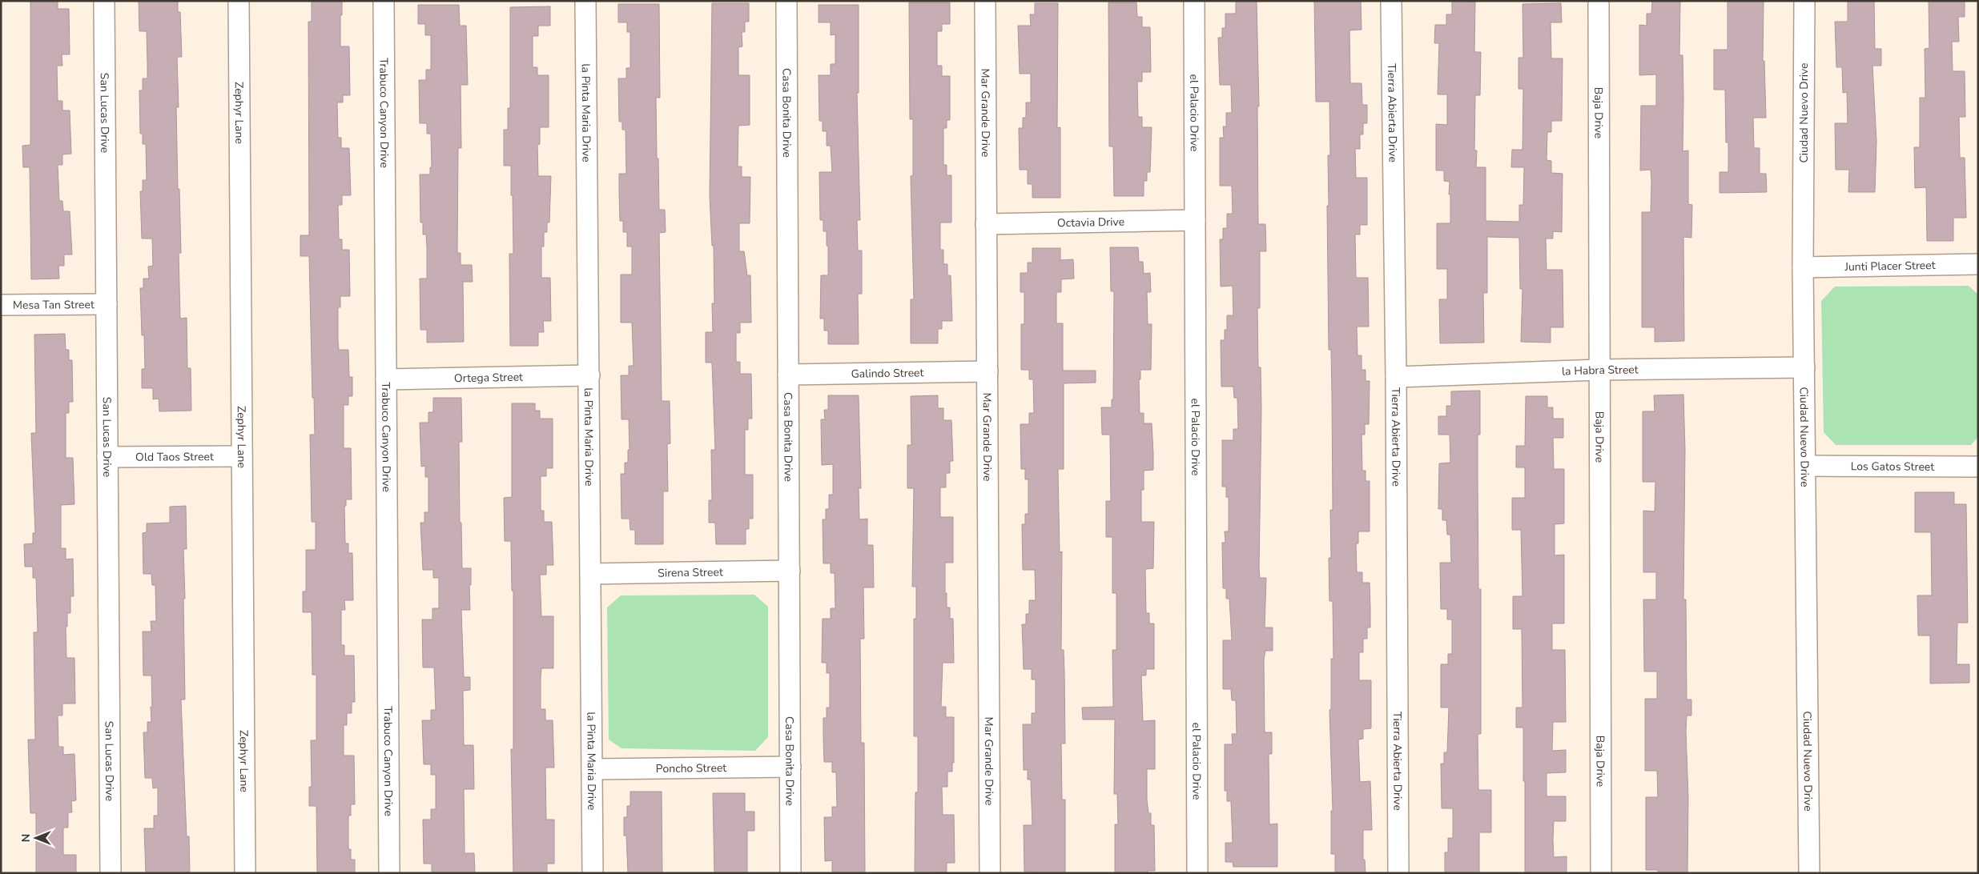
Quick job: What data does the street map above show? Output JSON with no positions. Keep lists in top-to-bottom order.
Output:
{
  "streets": {
    "street": [
      "San Lucas Drive",
      "Zephyr Lane",
      "Trabuco Canyon Drive",
      "la Pinta Maria Drive",
      "Casa Bonita Drive",
      "Mar Grande Drive",
      "el Palacio Drive",
      "Tierra Abierta Drive",
      "Baja Drive",
      "Ciudad Nuevo Drive",
      "Octavia Drive",
      "Junti Placer Street",
      "Mesa Tan Street",
      "la Habra Street",
      "Galindo Street",
      "Ortega Street",
      "Old Taos Street",
      "Los Gatos Street",
      "Sirena Street",
      "Poncho Street"
    ]
  },
  "crossings": [
    ["San Lucas Drive", "Mesa Tan Street"],
    ["San Lucas Drive", "Old Taos Street"],
    ["Zephyr Lane", "Old Taos Street"],
    ["Trabuco Canyon Drive", "Ortega Street"],
    ["la Pinta Maria Drive", "Ortega Street"],
    ["la Pinta Maria Drive", "Sirena Street"],
    ["la Pinta Maria Drive", "Poncho Street"],
    ["Casa Bonita Drive", "Galindo Street"],
    ["Casa Bonita Drive", "Sirena Street"],
    ["Casa Bonita Drive", "Poncho Street"],
    ["Mar Grande Drive", "Octavia Drive"],
    ["Mar Grande Drive", "Galindo Street"],
    ["el Palacio Drive", "Octavia Drive"],
    ["Tierra Abierta Drive", "la Habra Street"],
    ["Baja Drive", "la Habra Street"],
    ["Ciudad Nuevo Drive", "Junti Placer Street"],
    ["Ciudad Nuevo Drive", "la Habra Street"],
    ["Ciudad Nuevo Drive", "Los Gatos Street"]
  ],
  "north": "left"
}
